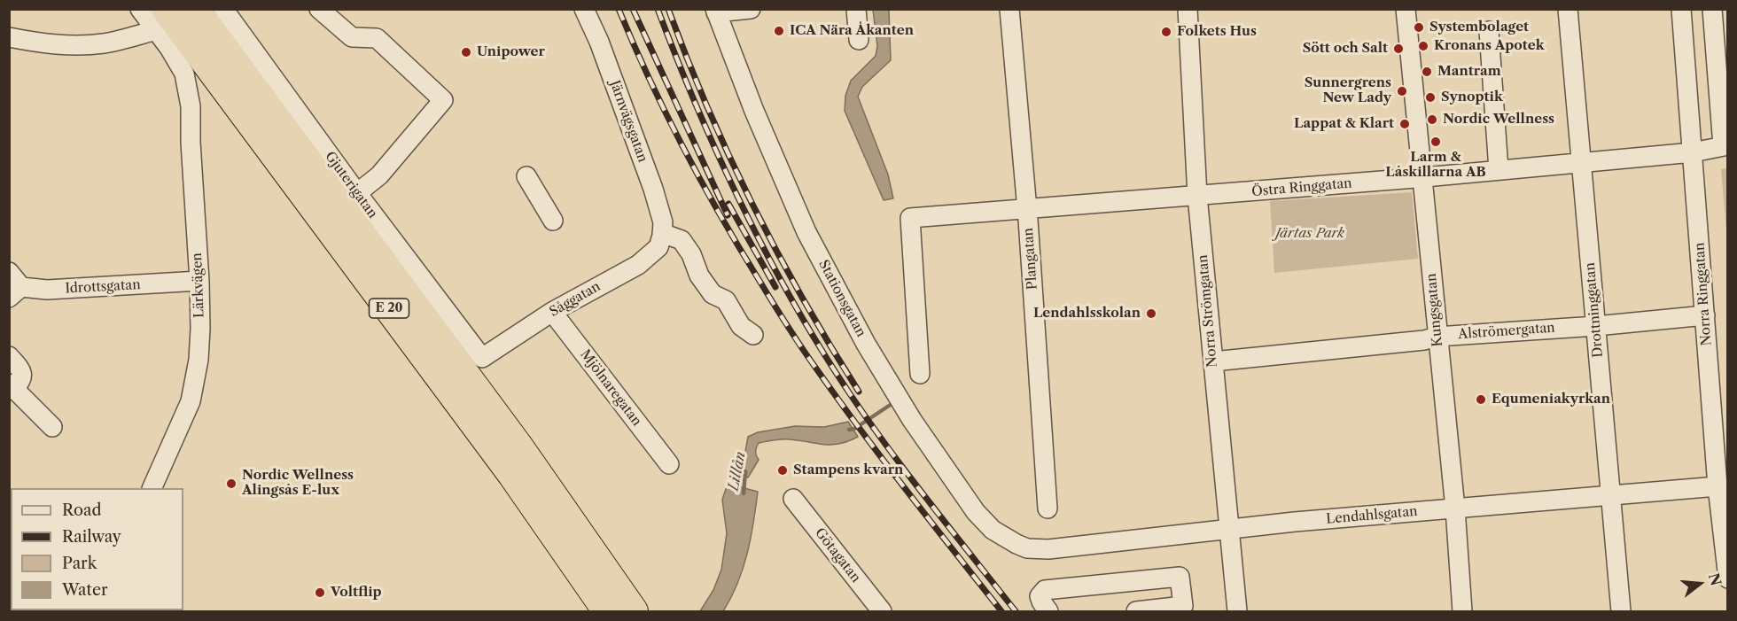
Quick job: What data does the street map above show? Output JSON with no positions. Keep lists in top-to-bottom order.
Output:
{
  "streets": {
    "highway": ["E 20"],
    "street": [
      "Järnvägsgatan",
      "Gjuterigatan",
      "Östra Ringgatan",
      "Plangatan",
      "Lärkvägen",
      "Idrottsgatan",
      "Norra Ringgatan",
      "Stationsgatan",
      "Såggatan",
      "Kungsgatan",
      "Drottninggatan",
      "Norra Strömgatan",
      "Alströmergatan",
      "Mjölnaregatan",
      "Lendahlsgatan",
      "Götagatan"
    ]
  },
  "crossings": [
    ["Järnvägsgatan", "Såggatan"],
    ["Gjuterigatan", "Såggatan"],
    ["Östra Ringgatan", "Plangatan"],
    ["Östra Ringgatan", "Norra Ringgatan"],
    ["Östra Ringgatan", "Kungsgatan"],
    ["Östra Ringgatan", "Drottninggatan"],
    ["Östra Ringgatan", "Norra Strömgatan"],
    ["Lärkvägen", "Idrottsgatan"],
    ["Lärkvägen", "E 20"],
    ["Norra Ringgatan", "Alströmergatan"],
    ["Norra Ringgatan", "Lendahlsgatan"],
    ["Stationsgatan", "Lendahlsgatan"],
    ["Såggatan", "Mjölnaregatan"],
    ["Kungsgatan", "Alströmergatan"],
    ["Kungsgatan", "Lendahlsgatan"],
    ["Drottninggatan", "Alströmergatan"],
    ["Drottninggatan", "Lendahlsgatan"],
    ["Norra Strömgatan", "Alströmergatan"],
    ["Norra Strömgatan", "Lendahlsgatan"]
  ],
  "water": ["Lillån"],
  "parks": ["Järtas Park"],
  "places": [
    "Systembolaget",
    "ICA Nära Åkanten",
    "Folkets Hus",
    "Kronans Apotek",
    "Sött och Salt",
    "Unipower",
    "Mantram",
    "Sunnergrens New Lady",
    "Synoptik",
    "Nordic Wellness",
    "Lappat & Klart",
    "Larm & Låskillarna AB",
    "Lendahlsskolan",
    "Equmeniakyrkan",
    "Stampens kvarn",
    "Nordic Wellness Alingsås E-lux",
    "Voltflip"
  ],
  "legend": [
    "Road",
    "Railway",
    "Park",
    "Water"
  ],
  "north": "right"
}
